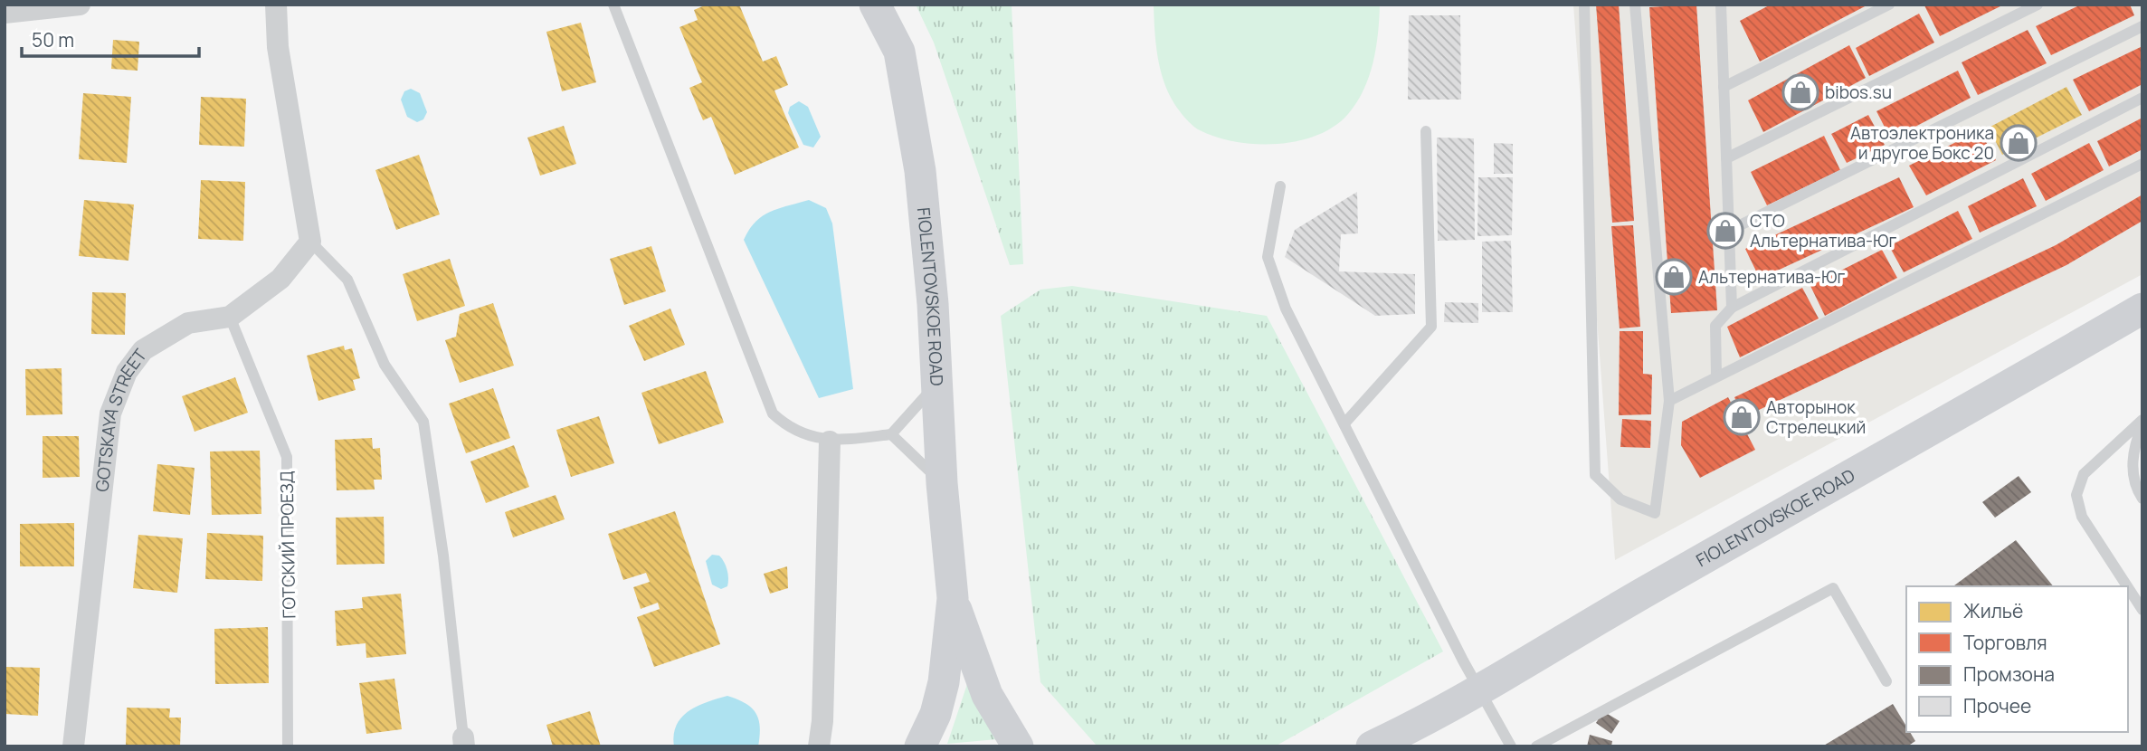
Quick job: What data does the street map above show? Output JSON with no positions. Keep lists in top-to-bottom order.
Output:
{
  "streets": {
    "main road": ["FIOLENTOVSKOE ROAD"],
    "street": ["GOTSKAYA STREET"],
    "lane": ["ГОТСКИЙ ПРОЕЗД"]
  },
  "crossings": [
    ["GOTSKAYA STREET", "ГОТСКИЙ ПРОЕЗД"]
  ],
  "places": {
    "shop": [
      "bibos.su",
      "Автоэлектроника и другое Бокс 20",
      "СТО Альтернатива-Юг",
      "Альтернатива-Юг",
      "Авторынок Стрелецкий"
    ]
  },
  "legend": [
    "Жильё",
    "Торговля",
    "Промзона",
    "Прочее"
  ],
  "scale_bar": "50 m"
}
